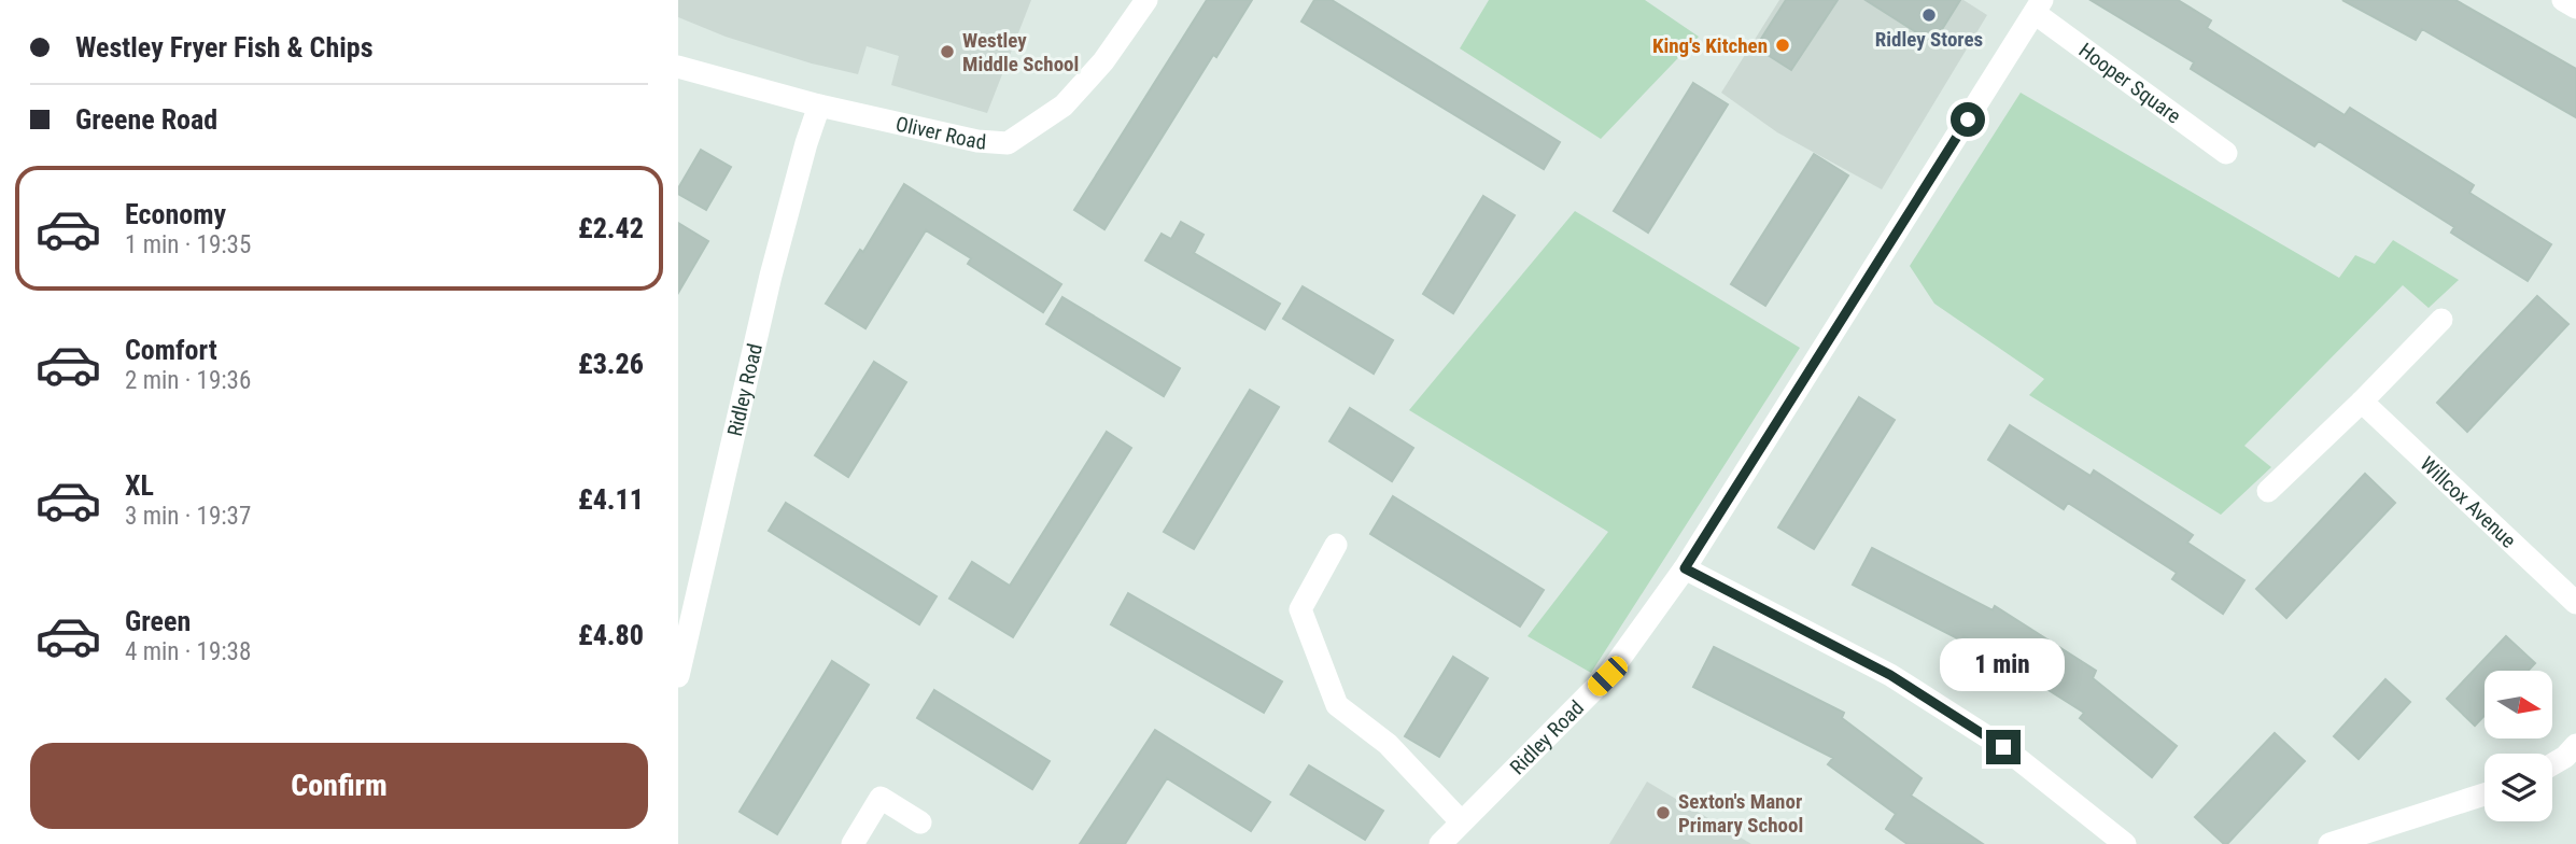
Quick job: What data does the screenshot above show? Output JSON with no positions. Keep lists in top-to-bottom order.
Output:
{
  "streets": {
    "street": [
      "Hooper Square",
      "Oliver Road",
      "Ridley Road",
      "Willcox Avenue"
    ]
  },
  "crossings": [
    ["Hooper Square", "Ridley Road"],
    ["Oliver Road", "Ridley Road"]
  ],
  "places": [
    "Ridley Stores",
    "King's Kitchen",
    "Westley Middle School",
    "Sexton's Manor Primary School"
  ],
  "north": "right",
  "page": {
    "banner": ["Westley Fryer Fish & Chips", "Greene Road"],
    "list": [
      {
        "name": "Economy",
        "note": "1 min · 19:35",
        "value": "£2.42"
      },
      {
        "name": "Comfort",
        "note": "2 min · 19:36",
        "value": "£3.26"
      },
      {
        "name": "XL",
        "note": "3 min · 19:37",
        "value": "£4.11"
      },
      {
        "name": "Green",
        "note": "4 min · 19:38",
        "value": "£4.80"
      }
    ],
    "bubble": "1 min",
    "buttons": "Confirm"
  }
}
